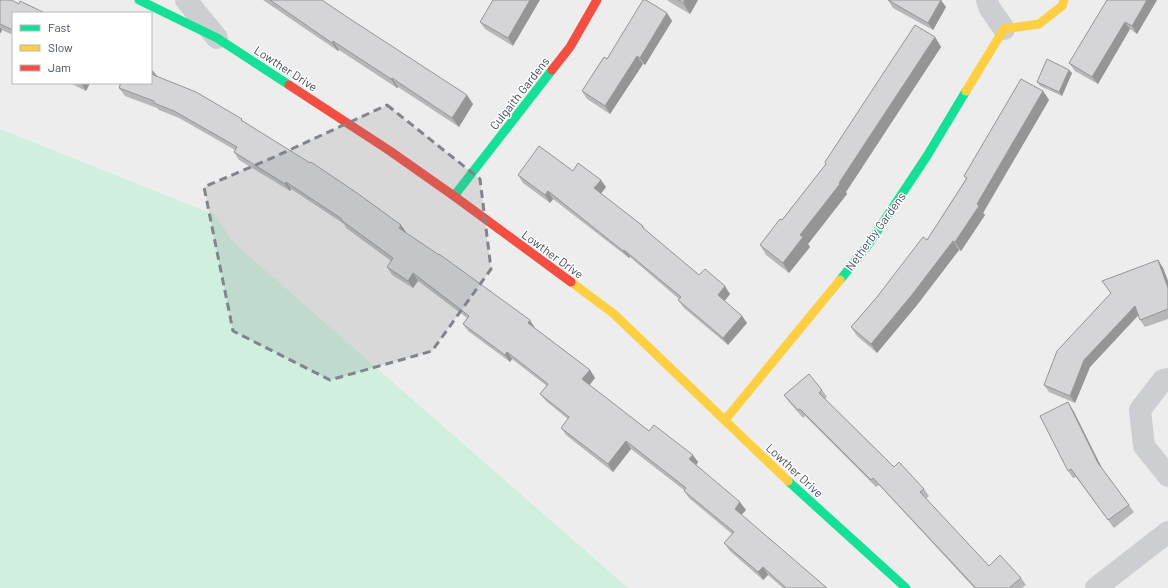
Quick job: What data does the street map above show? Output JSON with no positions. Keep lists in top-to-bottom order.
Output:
{
  "streets": {
    "street": ["Lowther Drive", "Culgaith Gardens", "Netherby Gardens"]
  },
  "crossings": [
    ["Lowther Drive", "Culgaith Gardens"],
    ["Lowther Drive", "Netherby Gardens"]
  ],
  "legend": ["Fast", "Slow", "Jam"]
}
